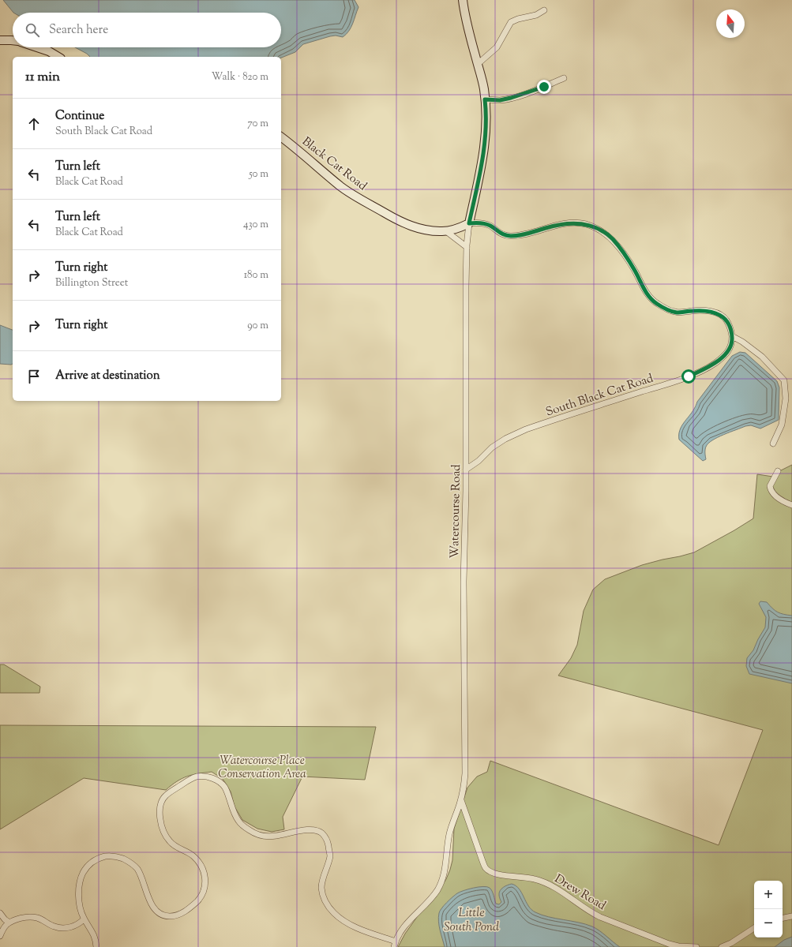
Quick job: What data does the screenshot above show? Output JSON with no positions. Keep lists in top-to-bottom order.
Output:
{
  "streets": {
    "street": [
      "Black Cat Road",
      "South Black Cat Road",
      "Watercourse Road",
      "Drew Road"
    ]
  },
  "crossings": [
    ["Black Cat Road", "South Black Cat Road"],
    ["Black Cat Road", "Watercourse Road"],
    ["South Black Cat Road", "Watercourse Road"],
    ["Watercourse Road", "Drew Road"]
  ],
  "water": ["Little South Pond"],
  "parks": ["Watercourse Place Conservation Area"],
  "north": "top",
  "page": {
    "search": "Search here",
    "heading": ["11 min", "Walk · 820 m"],
    "list": [
      ["Continue", "South Black Cat Road", "70 m"],
      ["Turn left", "Black Cat Road", "50 m"],
      ["Turn left", "Black Cat Road", "430 m"],
      ["Turn right", "Billington Street", "180 m"],
      ["Turn right", "90 m"],
      "Arrive at destination"
    ],
    "map_buttons": ["+", "−"]
  }
}
